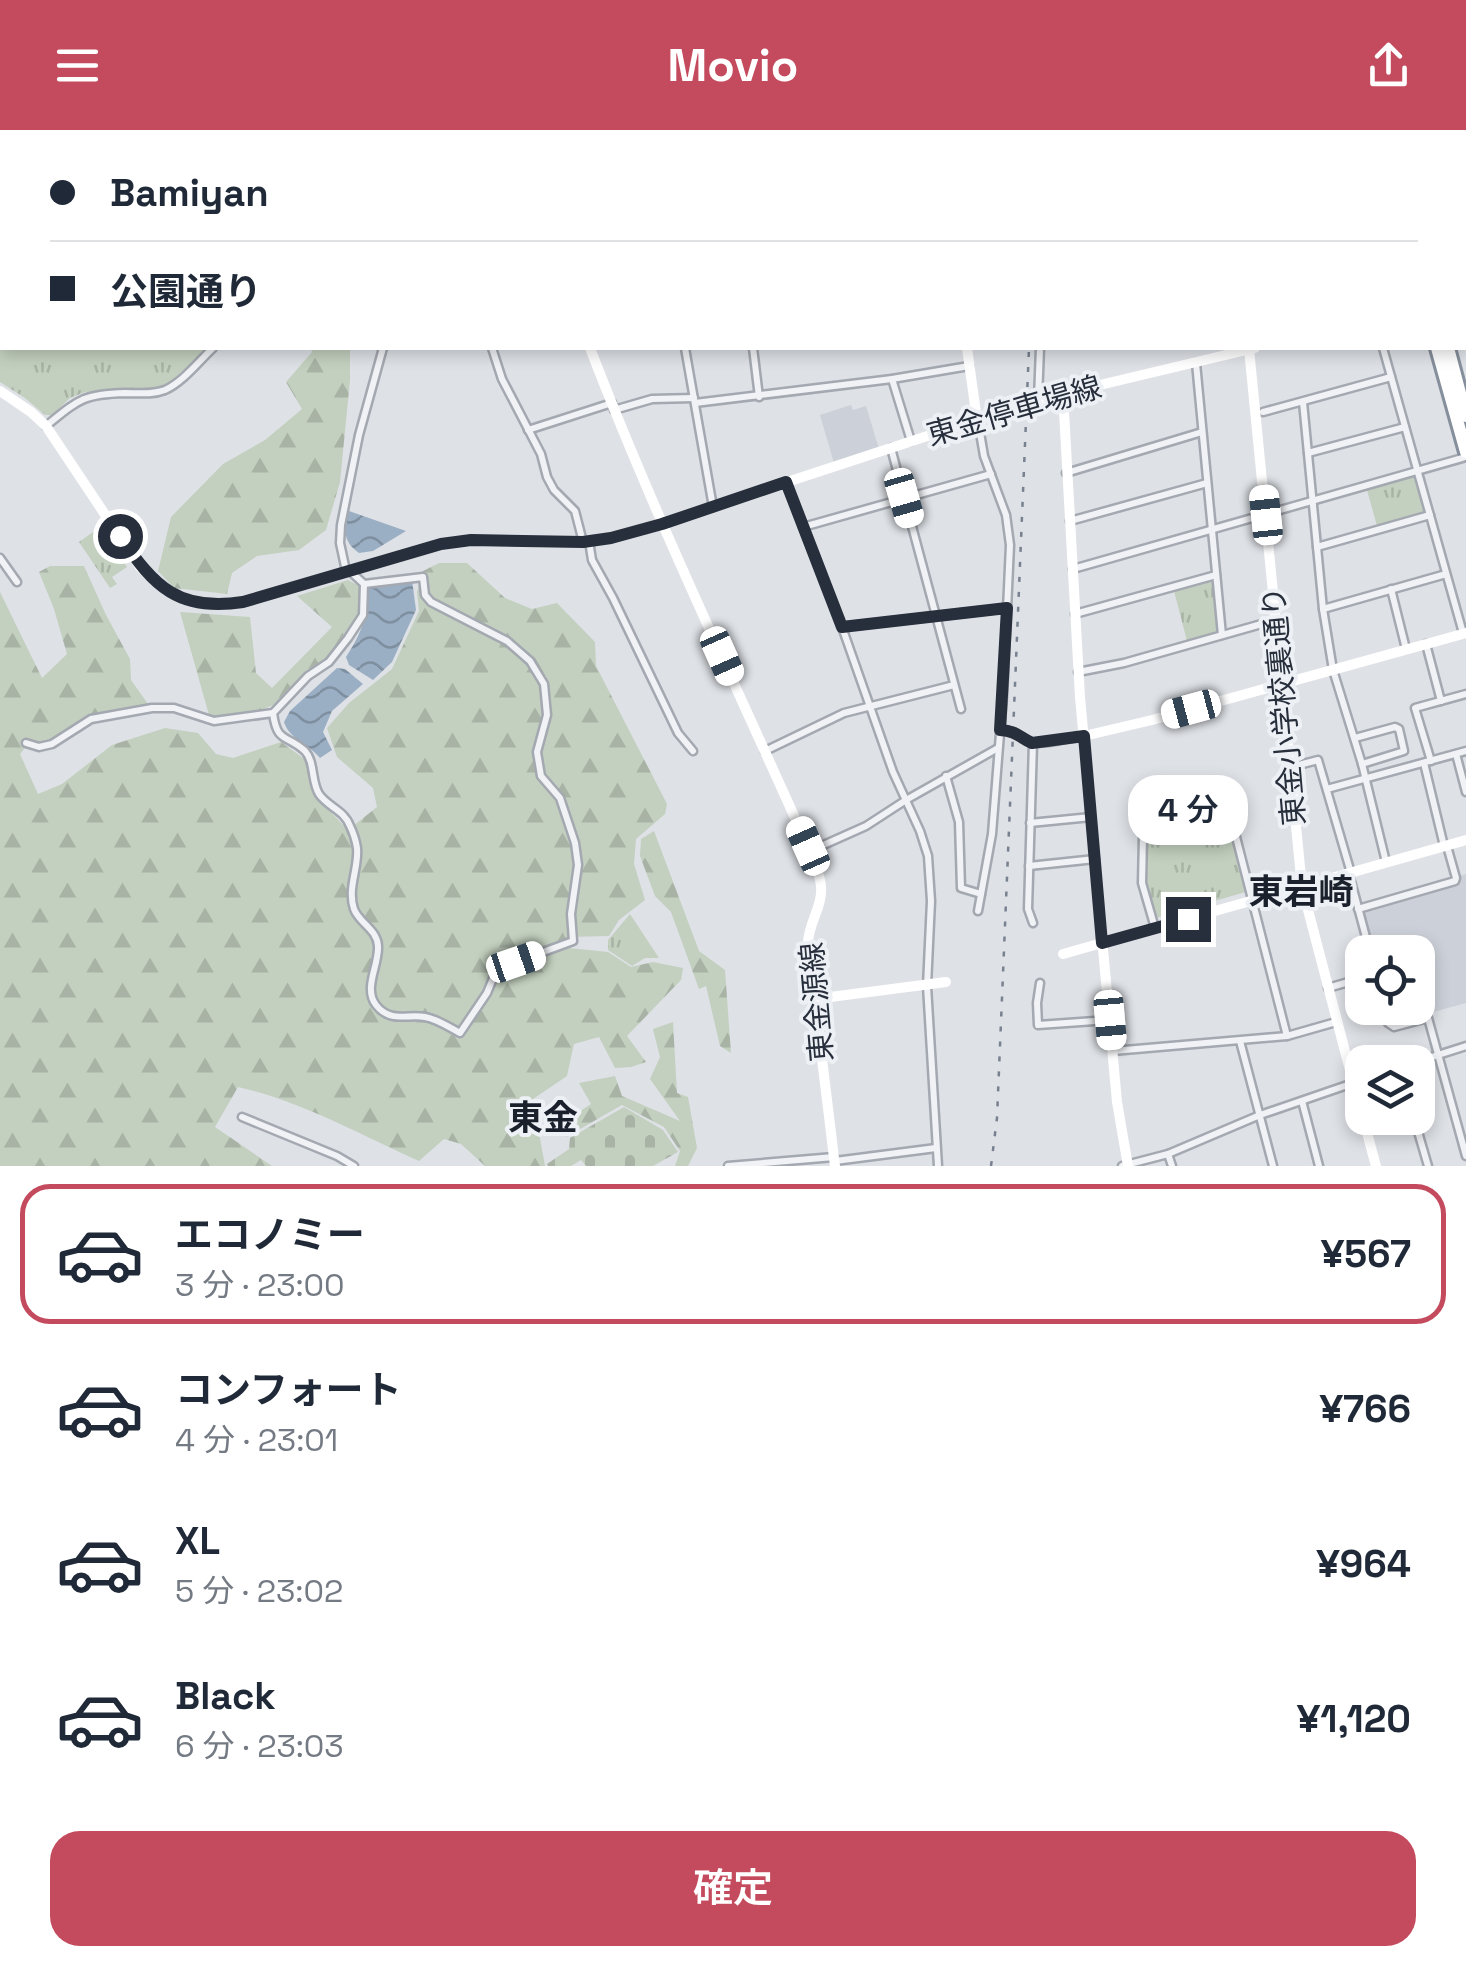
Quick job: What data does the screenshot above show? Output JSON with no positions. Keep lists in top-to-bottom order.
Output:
{
  "streets": {
    "street": ["東金停車場線", "東金小学校裏通り", "東金源線"]
  },
  "crossings": [
    ["東金停車場線", "東金源線"]
  ],
  "districts": ["東岩崎", "東金"],
  "page": {
    "header": "Movio",
    "banner": ["Bamiyan", "公園通り"],
    "bubble": "4 分",
    "list": [
      {
        "name": "エコノミー",
        "note": "3 分 · 23:00",
        "value": "¥567"
      },
      {
        "name": "コンフォート",
        "note": "4 分 · 23:01",
        "value": "¥766"
      },
      {
        "name": "XL",
        "note": "5 分 · 23:02",
        "value": "¥964"
      },
      {
        "name": "Black",
        "note": "6 分 · 23:03",
        "value": "¥1,120"
      }
    ],
    "buttons": "確定"
  }
}
